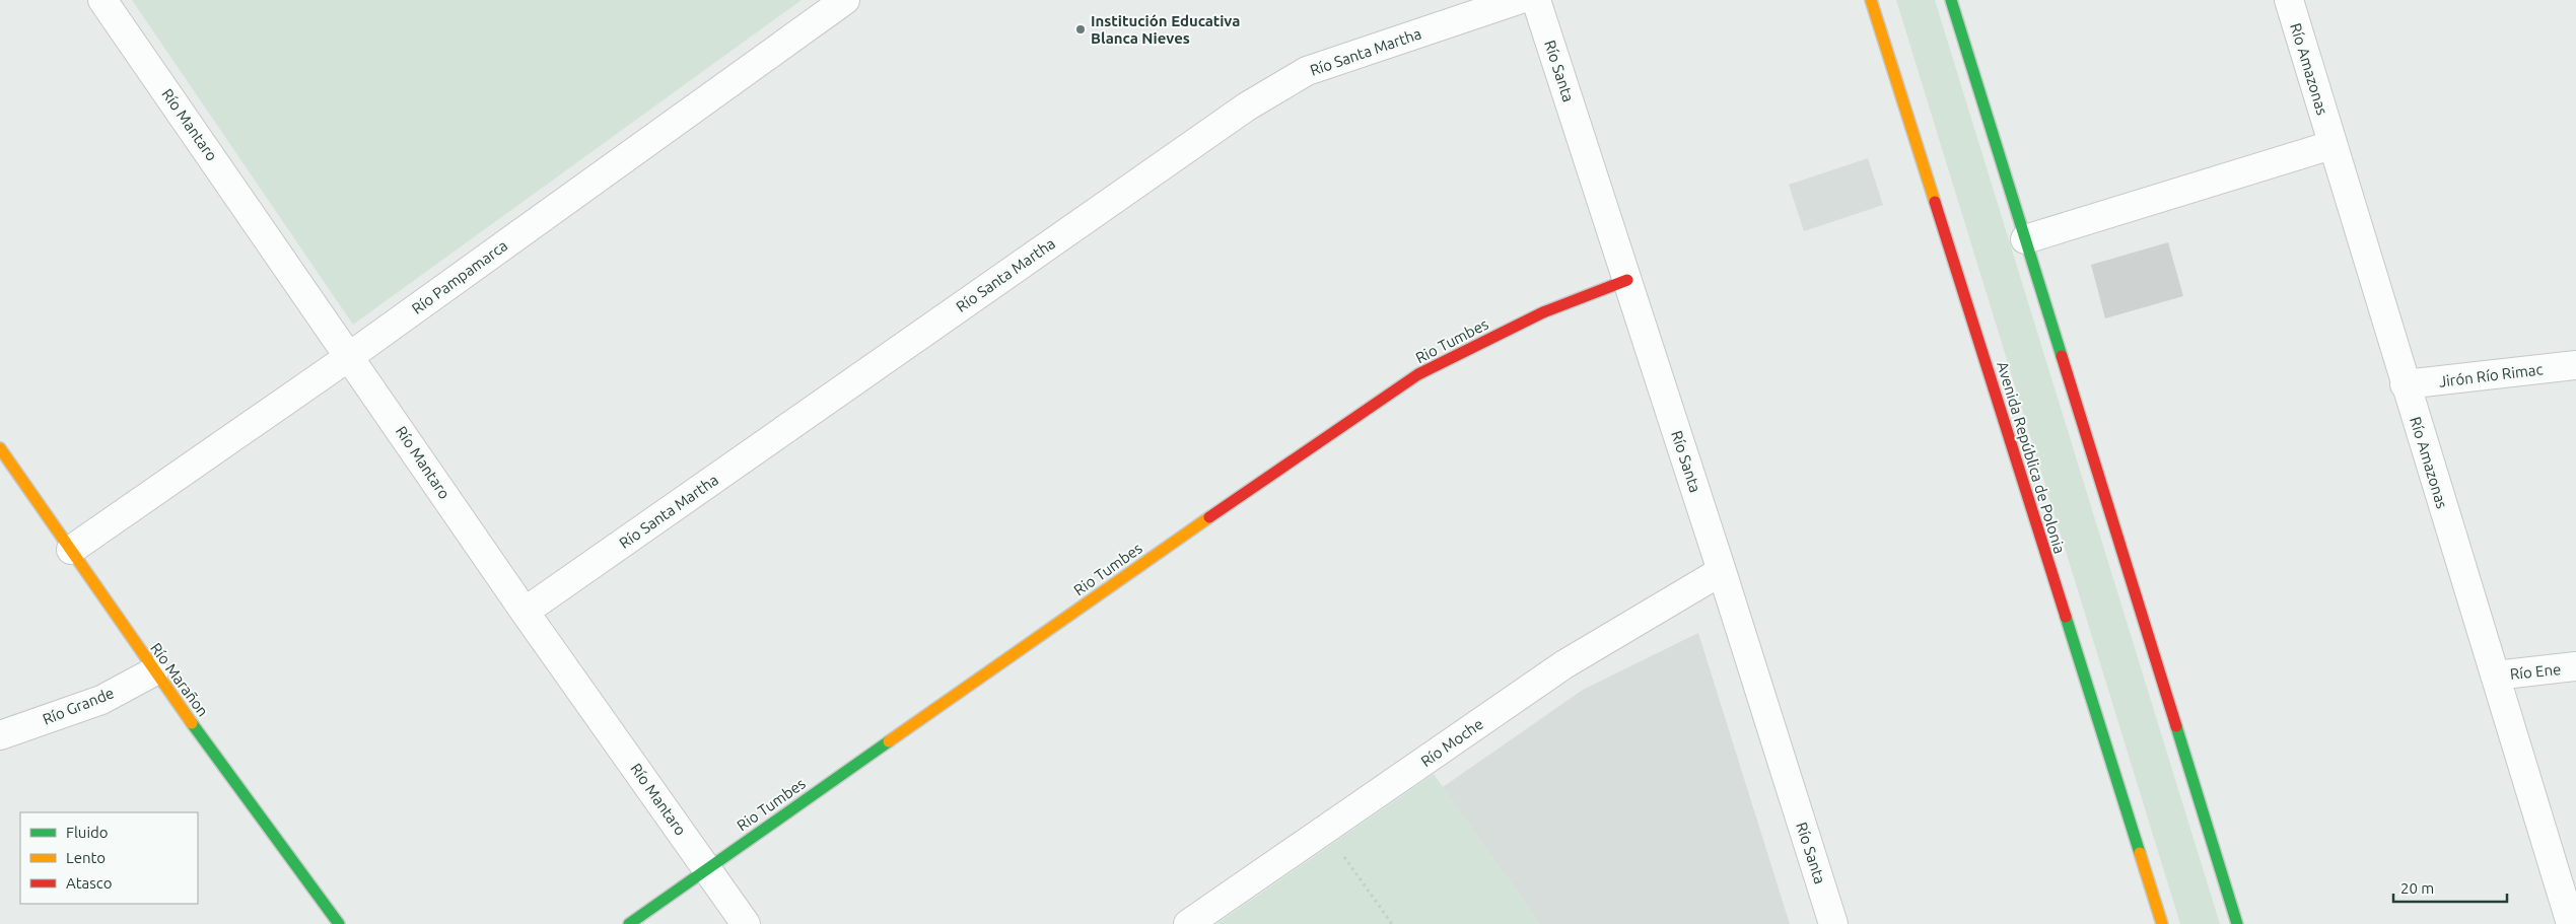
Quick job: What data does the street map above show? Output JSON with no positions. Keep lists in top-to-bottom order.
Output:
{
  "streets": {
    "main road": ["Rio Tumbes", "Avenida República de Polonia", "Río Marañon"],
    "street": [
      "Río Santa Martha",
      "Río Amazonas",
      "Río Santa",
      "Río Mantaro",
      "Río Pampamarca",
      "Jirón Río Rimac",
      "Río Ene",
      "Río Grande",
      "Río Moche"
    ]
  },
  "crossings": [
    ["Río Santa Martha", "Río Mantaro"],
    ["Río Amazonas", "Jirón Río Rimac"],
    ["Río Amazonas", "Río Ene"],
    ["Río Santa", "Rio Tumbes"],
    ["Río Santa", "Río Moche"],
    ["Río Mantaro", "Río Pampamarca"],
    ["Río Mantaro", "Rio Tumbes"],
    ["Río Pampamarca", "Río Marañon"],
    ["Río Marañon", "Río Grande"]
  ],
  "places": ["Institución Educativa Blanca Nieves"],
  "legend": ["Fluido", "Lento", "Atasco"],
  "scale_bar": "20 m"
}
